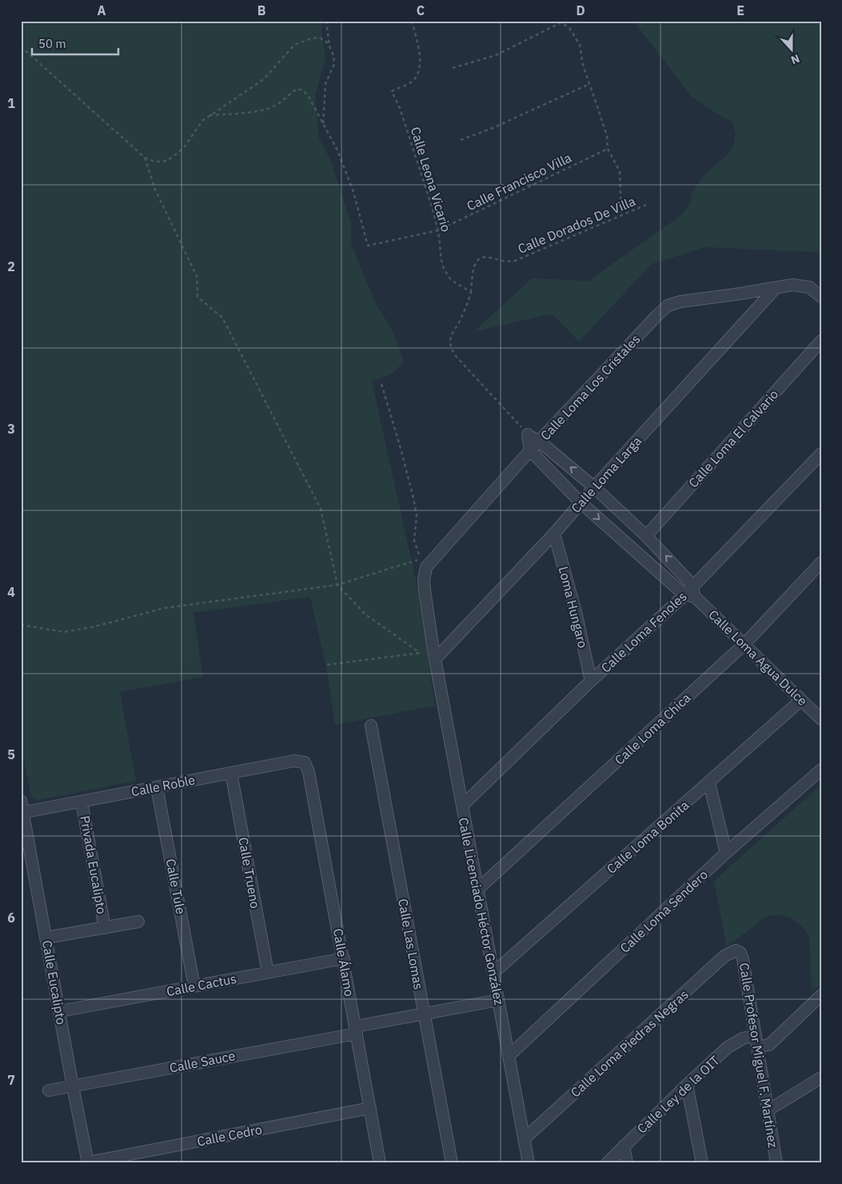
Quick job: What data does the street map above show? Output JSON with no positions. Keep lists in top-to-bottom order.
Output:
{
  "streets": {
    "street": [
      "Calle Loma Los Cristales",
      "Calle Loma El Calvario",
      "Calle Loma Larga",
      "Loma Hungaro",
      "Calle Loma Fenoles",
      "Calle Loma Agua Dulce",
      "Calle Loma Chica",
      "Calle Roble",
      "Calle Loma Bonita",
      "Privada Eucalipto",
      "Calle Trueno",
      "Calle Tule",
      "Calle Licenciado Héctor González",
      "Calle Loma Sendero",
      "Calle Las Lomas",
      "Calle Álamo",
      "Calle Eucalipto",
      "Calle Cactus",
      "Calle Loma Piedras Negras",
      "Calle Profesor Miguel F. Martínez",
      "Calle Sauce",
      "Calle Ley de la OIT",
      "Calle Cedro"
    ],
    "path": ["Calle Leona Vicario", "Calle Francisco Villa", "Calle Dorados De Villa"]
  },
  "crossings": [
    ["Calle Leona Vicario", "Calle Francisco Villa"],
    ["Calle Leona Vicario", "Calle Dorados De Villa"],
    ["Calle Loma Los Cristales", "Calle Loma Larga"],
    ["Calle Loma Los Cristales", "Calle Loma Agua Dulce"],
    ["Calle Loma Los Cristales", "Calle Licenciado Héctor González"],
    ["Calle Loma El Calvario", "Calle Loma Agua Dulce"],
    ["Calle Loma Larga", "Loma Hungaro"],
    ["Calle Loma Larga", "Calle Loma Agua Dulce"],
    ["Calle Loma Larga", "Calle Licenciado Héctor González"],
    ["Loma Hungaro", "Calle Loma Fenoles"],
    ["Calle Loma Fenoles", "Calle Loma Agua Dulce"],
    ["Calle Loma Fenoles", "Calle Licenciado Héctor González"],
    ["Calle Loma Agua Dulce", "Calle Loma Chica"],
    ["Calle Loma Agua Dulce", "Calle Loma Bonita"],
    ["Calle Loma Chica", "Calle Licenciado Héctor González"],
    ["Calle Roble", "Privada Eucalipto"],
    ["Calle Roble", "Calle Trueno"],
    ["Calle Roble", "Calle Tule"],
    ["Calle Roble", "Calle Álamo"],
    ["Calle Roble", "Calle Eucalipto"],
    ["Calle Loma Bonita", "Calle Licenciado Héctor González"],
    ["Calle Trueno", "Calle Cactus"],
    ["Calle Tule", "Calle Cactus"],
    ["Calle Licenciado Héctor González", "Calle Loma Sendero"],
    ["Calle Licenciado Héctor González", "Calle Loma Piedras Negras"],
    ["Calle Licenciado Héctor González", "Calle Sauce"],
    ["Calle Las Lomas", "Calle Sauce"],
    ["Calle Álamo", "Calle Cactus"],
    ["Calle Álamo", "Calle Sauce"],
    ["Calle Álamo", "Calle Cedro"],
    ["Calle Eucalipto", "Calle Cactus"],
    ["Calle Eucalipto", "Calle Sauce"],
    ["Calle Eucalipto", "Calle Cedro"],
    ["Calle Loma Piedras Negras", "Calle Profesor Miguel F. Martínez"],
    ["Calle Profesor Miguel F. Martínez", "Calle Ley de la OIT"]
  ],
  "scale_bar": "50 m",
  "north": "bottom",
  "grid": {
    "columns": [
      "A",
      "B",
      "C",
      "D",
      "E"
    ],
    "rows": [
      "1",
      "2",
      "3",
      "4",
      "5",
      "6",
      "7"
    ]
  }
}
